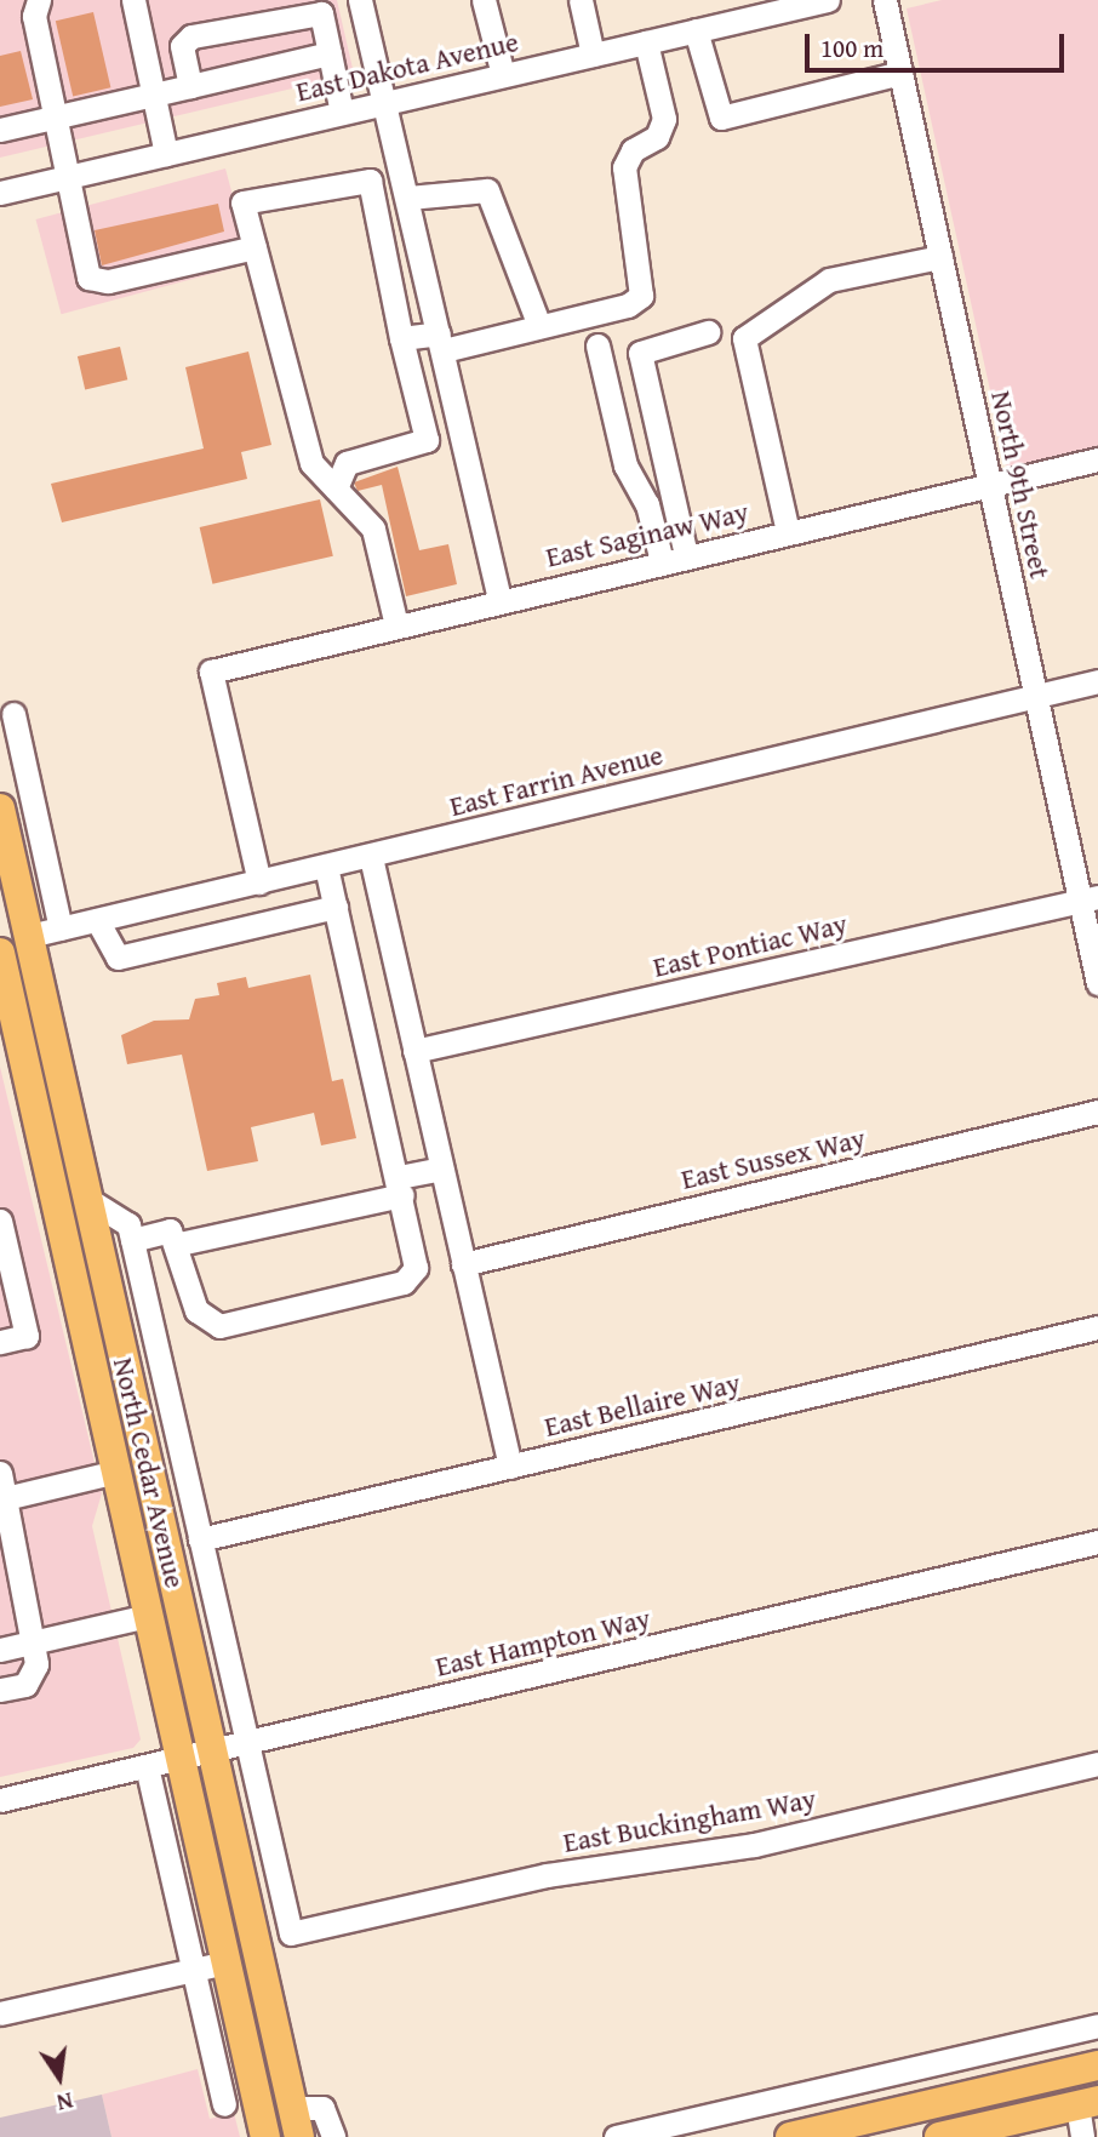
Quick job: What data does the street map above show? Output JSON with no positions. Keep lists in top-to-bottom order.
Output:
{
  "streets": {
    "main road": ["North Cedar Avenue"],
    "street": [
      "East Dakota Avenue",
      "North 9th Street",
      "East Saginaw Way",
      "East Farrin Avenue",
      "East Pontiac Way",
      "East Sussex Way",
      "East Bellaire Way",
      "East Hampton Way",
      "East Buckingham Way"
    ]
  },
  "crossings": [
    ["North 9th Street", "East Saginaw Way"],
    ["North 9th Street", "East Farrin Avenue"],
    ["North 9th Street", "East Pontiac Way"],
    ["East Saginaw Way", "East Farrin Avenue"],
    ["East Farrin Avenue", "North Cedar Avenue"],
    ["North Cedar Avenue", "East Hampton Way"],
    ["East Hampton Way", "East Buckingham Way"]
  ],
  "scale_bar": "100 m",
  "north": "bottom"
}
